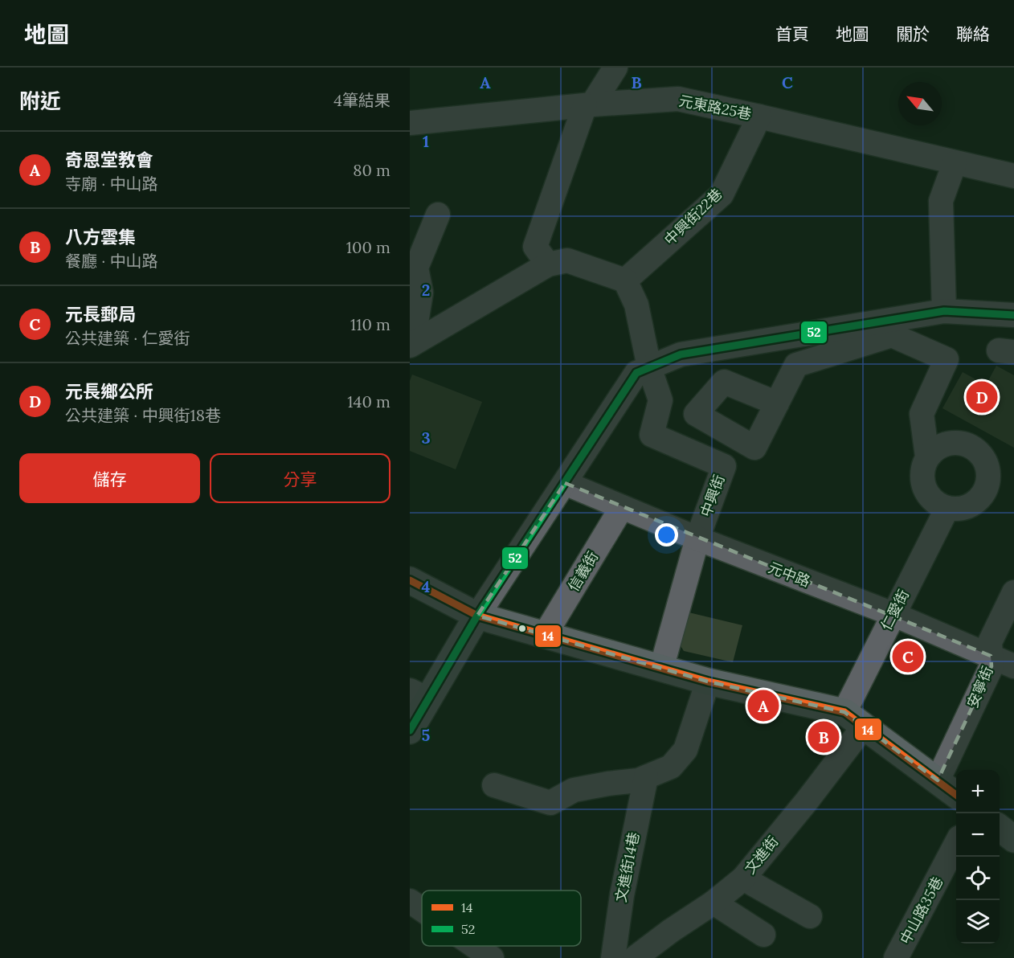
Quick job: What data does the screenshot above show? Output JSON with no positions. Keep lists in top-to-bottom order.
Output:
{
  "streets": {
    "street": [
      "元東路25巷",
      "中興街22巷",
      "中興街",
      "信義街",
      "元中路",
      "仁愛街",
      "安寧街",
      "文進街",
      "文進街14巷",
      "中山路35巷"
    ]
  },
  "crossings": [
    ["元東路25巷", "中興街22巷"],
    ["中興街22巷", "中興街"],
    ["中興街", "元中路"],
    ["信義街", "元中路"],
    ["元中路", "仁愛街"],
    ["元中路", "安寧街"],
    ["仁愛街", "文進街"]
  ],
  "lines": ["transit line 52", "transit line 14"],
  "legend": ["14", "52"],
  "north": "top left",
  "page": {
    "header": "地圖",
    "nav": [
      "首頁",
      "地圖",
      "關於",
      "聯絡"
    ],
    "heading": ["附近", "4筆結果"],
    "list": [
      {
        "mark": "A",
        "name": "奇恩堂教會",
        "note": "寺廟 · 中山路",
        "value": "80 m"
      },
      {
        "mark": "B",
        "name": "八方雲集",
        "note": "餐廳 · 中山路",
        "value": "100 m"
      },
      {
        "mark": "C",
        "name": "元長郵局",
        "note": "公共建築 · 仁愛街",
        "value": "110 m"
      },
      {
        "mark": "D",
        "name": "元長鄉公所",
        "note": "公共建築 · 中興街18巷",
        "value": "140 m"
      }
    ],
    "pins": [
      "D",
      "C",
      "A",
      "B"
    ],
    "buttons": ["儲存", "分享"],
    "map_buttons": ["+", "−"]
  },
  "grid": {
    "columns": ["A", "B", "C"],
    "rows": [
      "1",
      "2",
      "3",
      "4",
      "5"
    ]
  }
}
